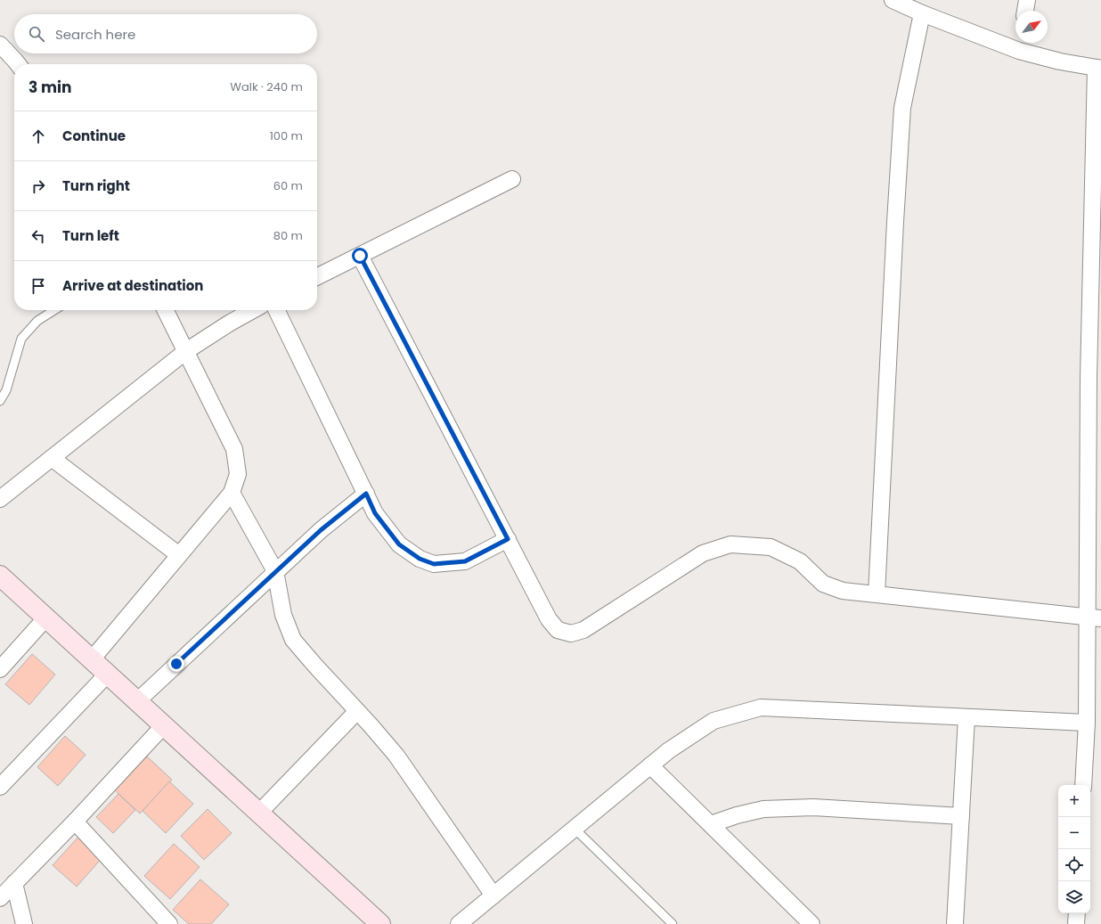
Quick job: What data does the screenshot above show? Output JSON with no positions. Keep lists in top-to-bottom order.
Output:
{
  "north": "top right",
  "page": {
    "search": "Search here",
    "heading": ["3 min", "Walk · 240 m"],
    "list": [
      ["Continue", "100 m"],
      ["Turn right", "60 m"],
      ["Turn left", "80 m"],
      "Arrive at destination"
    ],
    "map_buttons": ["+", "−"]
  }
}
